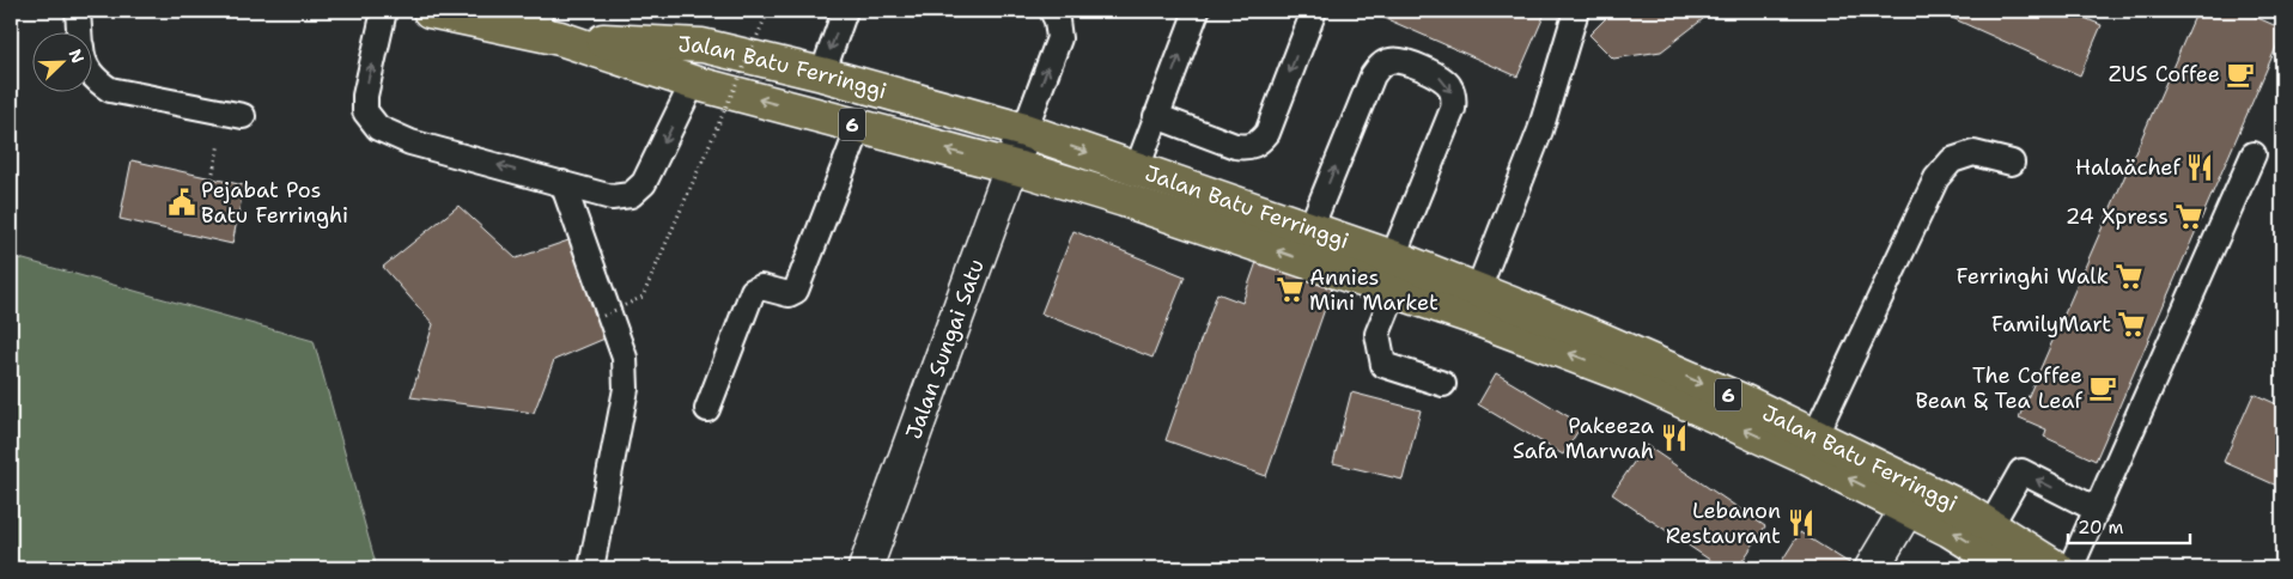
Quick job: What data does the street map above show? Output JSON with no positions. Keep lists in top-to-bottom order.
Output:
{
  "streets": {
    "main road": ["Jalan Batu Ferringgi", "6"],
    "street": ["Jalan Sungai Satu"]
  },
  "crossings": [
    ["Jalan Batu Ferringgi", "Jalan Sungai Satu"]
  ],
  "places": {
    "cafe": ["ZUS Coffee", "The Coffee Bean & Tea Leaf"],
    "restaurant": ["Halaächef", "Pakeeza Safa Marwah", "Lebanon Restaurant"],
    "public building": ["Pejabat Pos Batu Ferringhi"],
    "supermarket": [
      "24 Xpress",
      "Ferringhi Walk",
      "Annies Mini Market",
      "FamilyMart"
    ]
  },
  "scale_bar": "20 m",
  "north": "top right"
}
